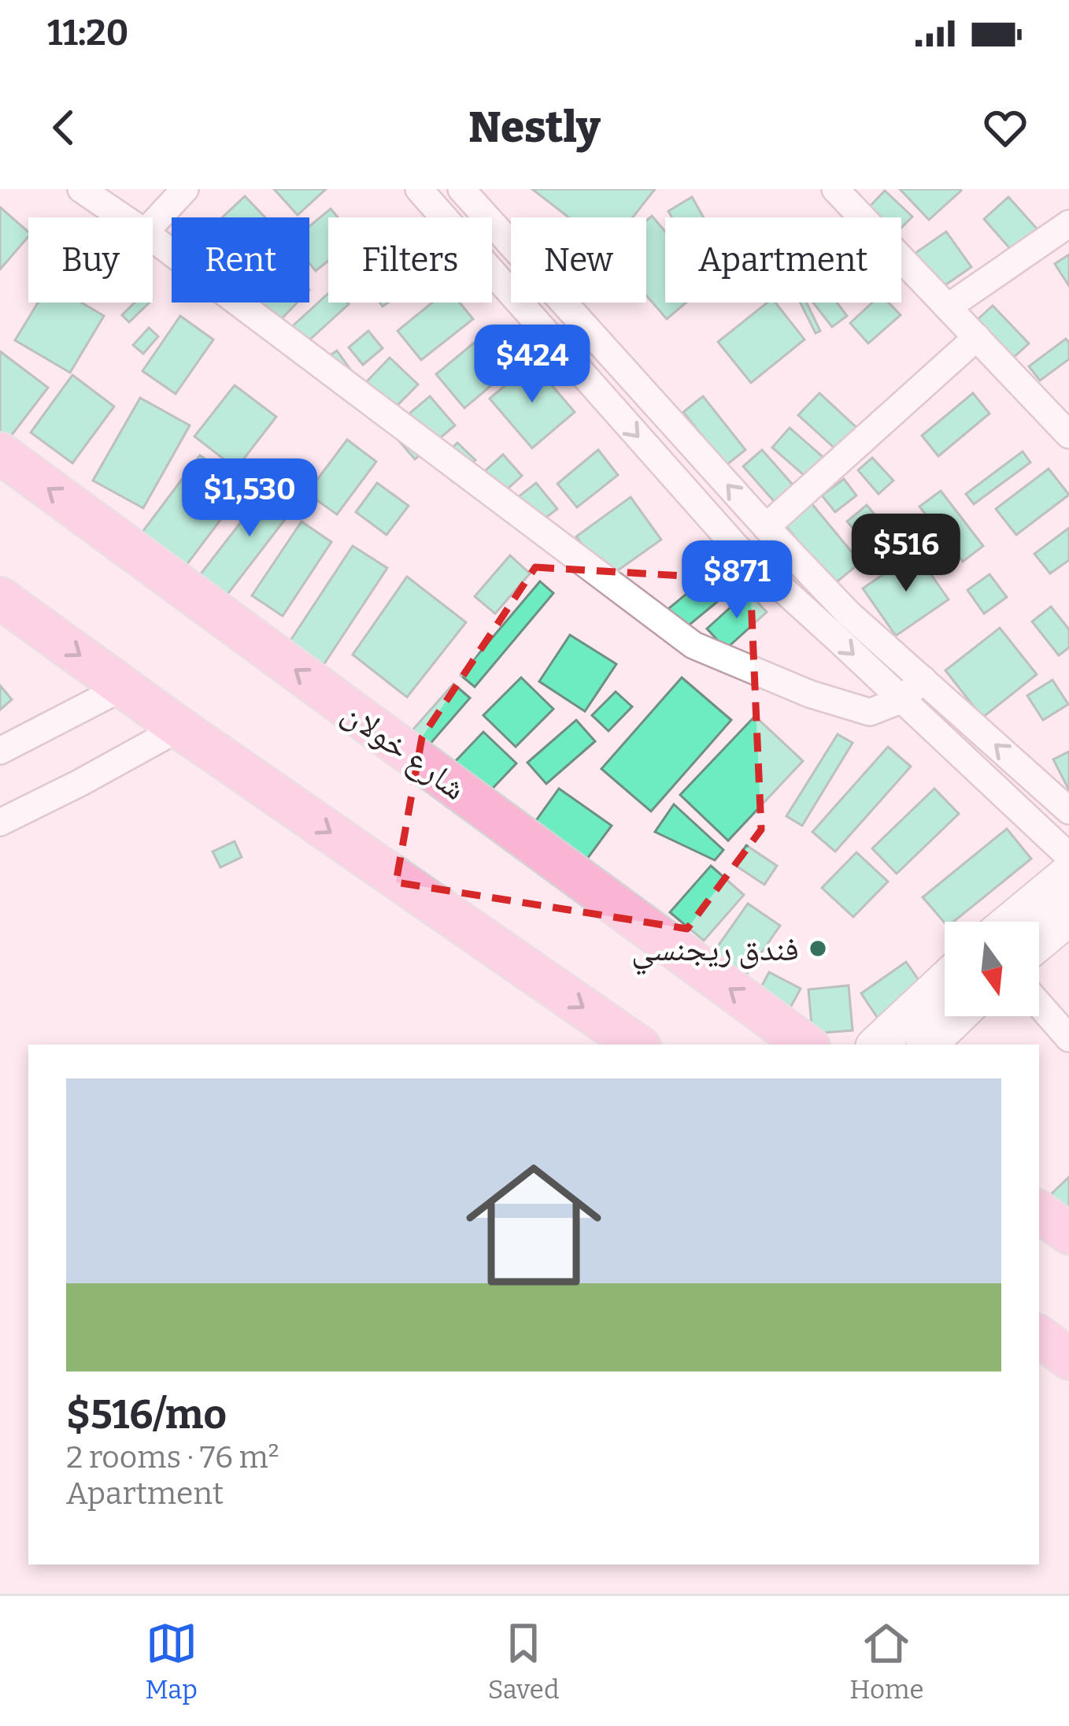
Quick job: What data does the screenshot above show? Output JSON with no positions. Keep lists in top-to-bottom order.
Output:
{
  "streets": {
    "main road": ["شارع خولان"]
  },
  "places": ["فندق ريجنسي"],
  "north": "bottom",
  "page": {
    "status": "11:20",
    "header": "Nestly",
    "chip": [
      "Buy",
      "Rent",
      "Filters",
      "New",
      "Apartment"
    ],
    "price": [
      "$424",
      "$1,530",
      "$516",
      "$871"
    ],
    "list": [
      {
        "name": "$516/mo",
        "note": "2 rooms · 76 m² · Apartment"
      }
    ],
    "tabs": ["Map", "Saved", "Home"]
  }
}
